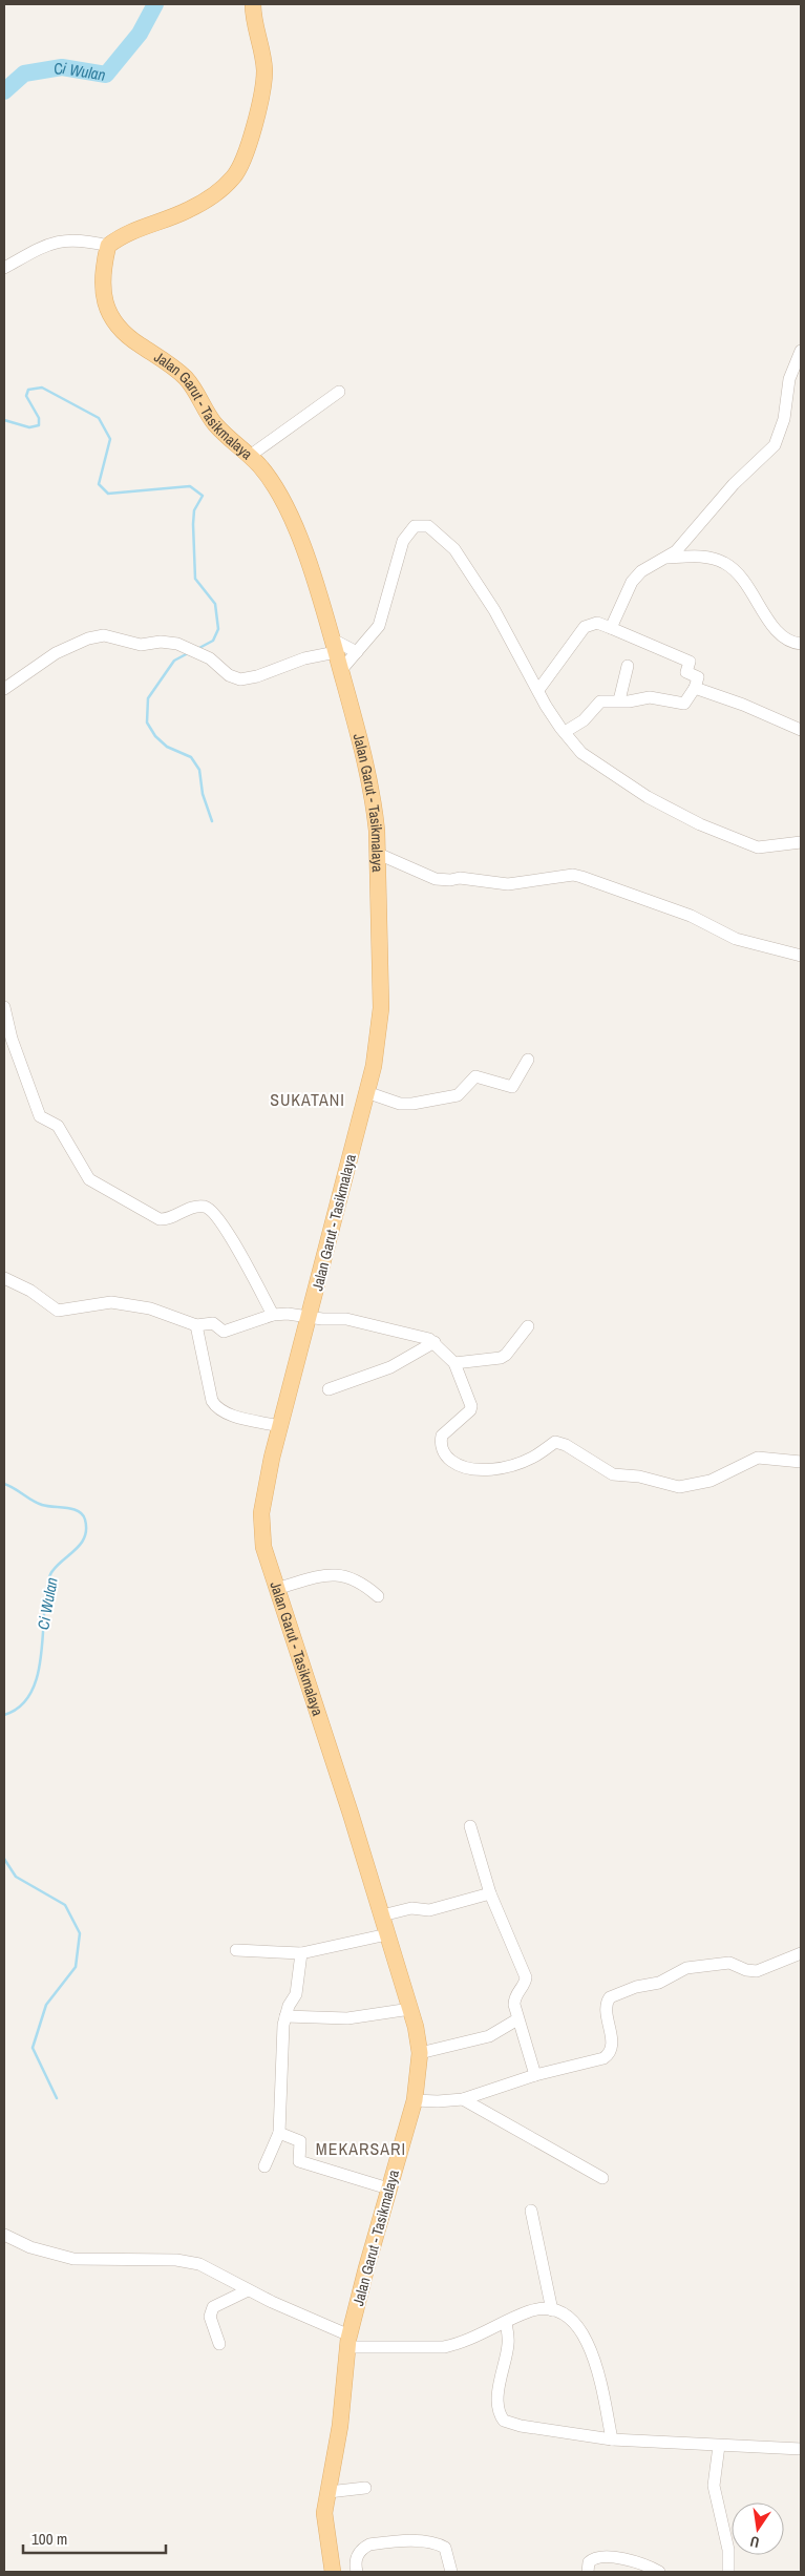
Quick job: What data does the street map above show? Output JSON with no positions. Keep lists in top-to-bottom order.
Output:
{
  "streets": {
    "main road": ["Jalan Garut - Tasikmalaya"]
  },
  "districts": ["SUKATANI", "MEKARSARI"],
  "water": ["Ci Wulan"],
  "scale_bar": "100 m",
  "north": "bottom"
}
